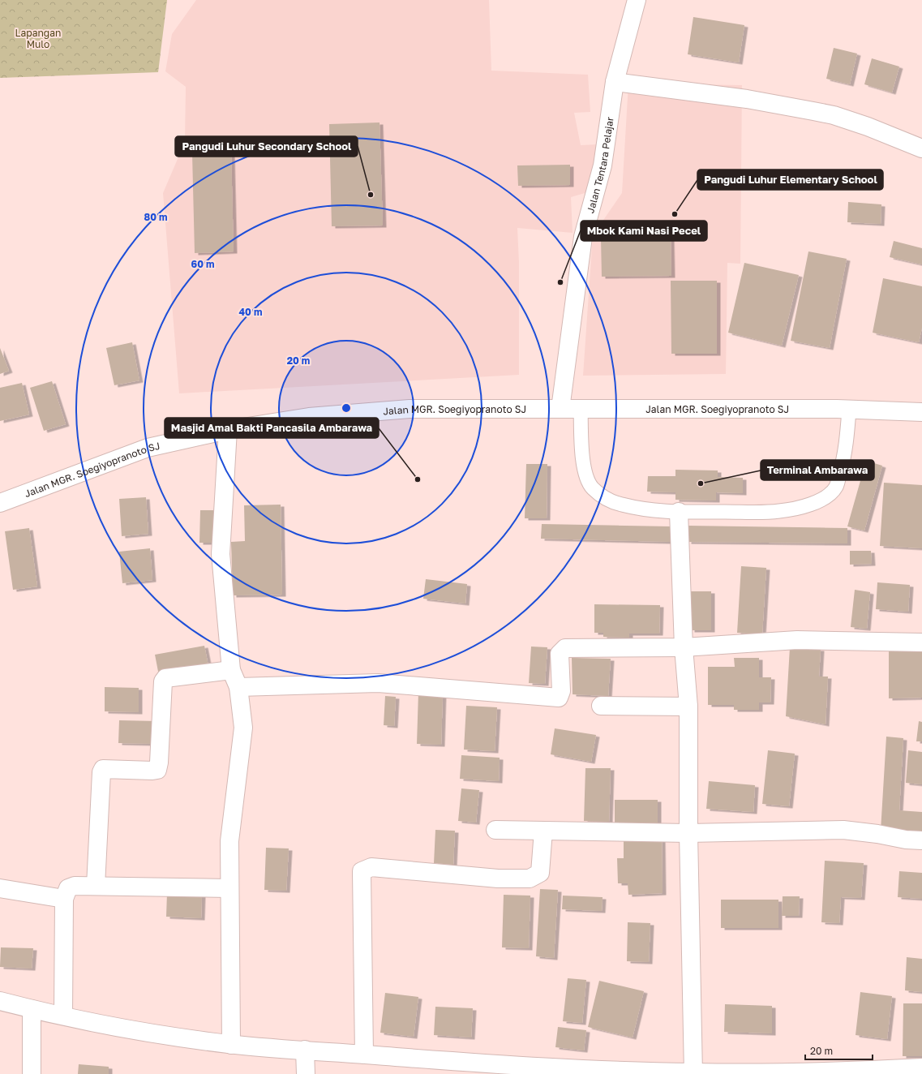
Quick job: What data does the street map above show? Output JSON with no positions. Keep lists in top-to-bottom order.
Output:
{
  "streets": {
    "street": ["Jalan Tentara Pelajar", "Jalan MGR. Soegiyopranoto SJ"]
  },
  "crossings": [
    ["Jalan Tentara Pelajar", "Jalan MGR. Soegiyopranoto SJ"]
  ],
  "parks": ["Lapangan Mulo"],
  "places": [
    "Pangudi Luhur Secondary School",
    "Pangudi Luhur Elementary School",
    "Mbok Kami Nasi Pecel",
    "Masjid Amal Bakti Pancasila Ambarawa",
    "Terminal Ambarawa"
  ],
  "scale_bar": "20 m",
  "rings": [
    "80 m",
    "60 m",
    "40 m",
    "20 m"
  ]
}
